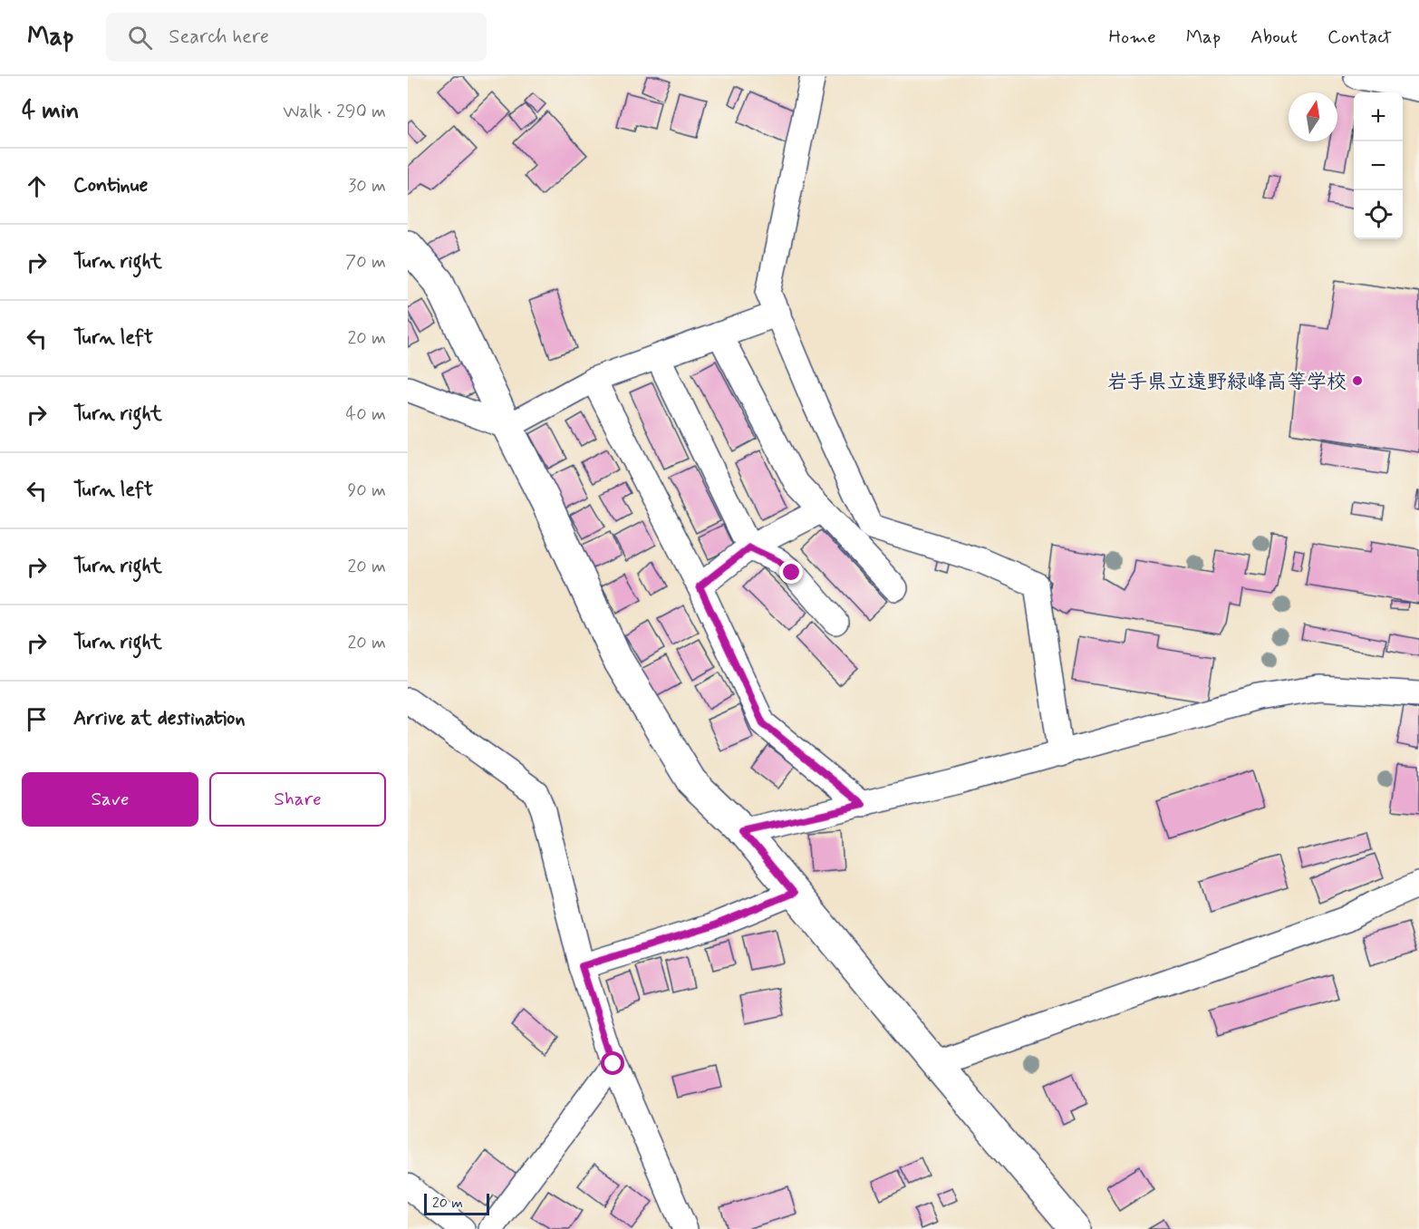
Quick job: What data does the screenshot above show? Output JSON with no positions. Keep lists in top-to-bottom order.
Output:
{
  "places": ["岩手県立遠野緑峰高等学校"],
  "scale_bar": "20 m",
  "north": "top",
  "page": {
    "header": "Map",
    "search": "Search here",
    "nav": [
      "Home",
      "Map",
      "About",
      "Contact"
    ],
    "heading": ["4 min", "Walk · 290 m"],
    "map_buttons": ["+", "−"],
    "list": [
      ["Continue", "30 m"],
      ["Turn right", "70 m"],
      ["Turn left", "20 m"],
      ["Turn right", "40 m"],
      ["Turn left", "90 m"],
      ["Turn right", "20 m"],
      ["Turn right", "20 m"],
      "Arrive at destination"
    ],
    "buttons": ["Save", "Share"],
    "scale": "20 m"
  }
}
